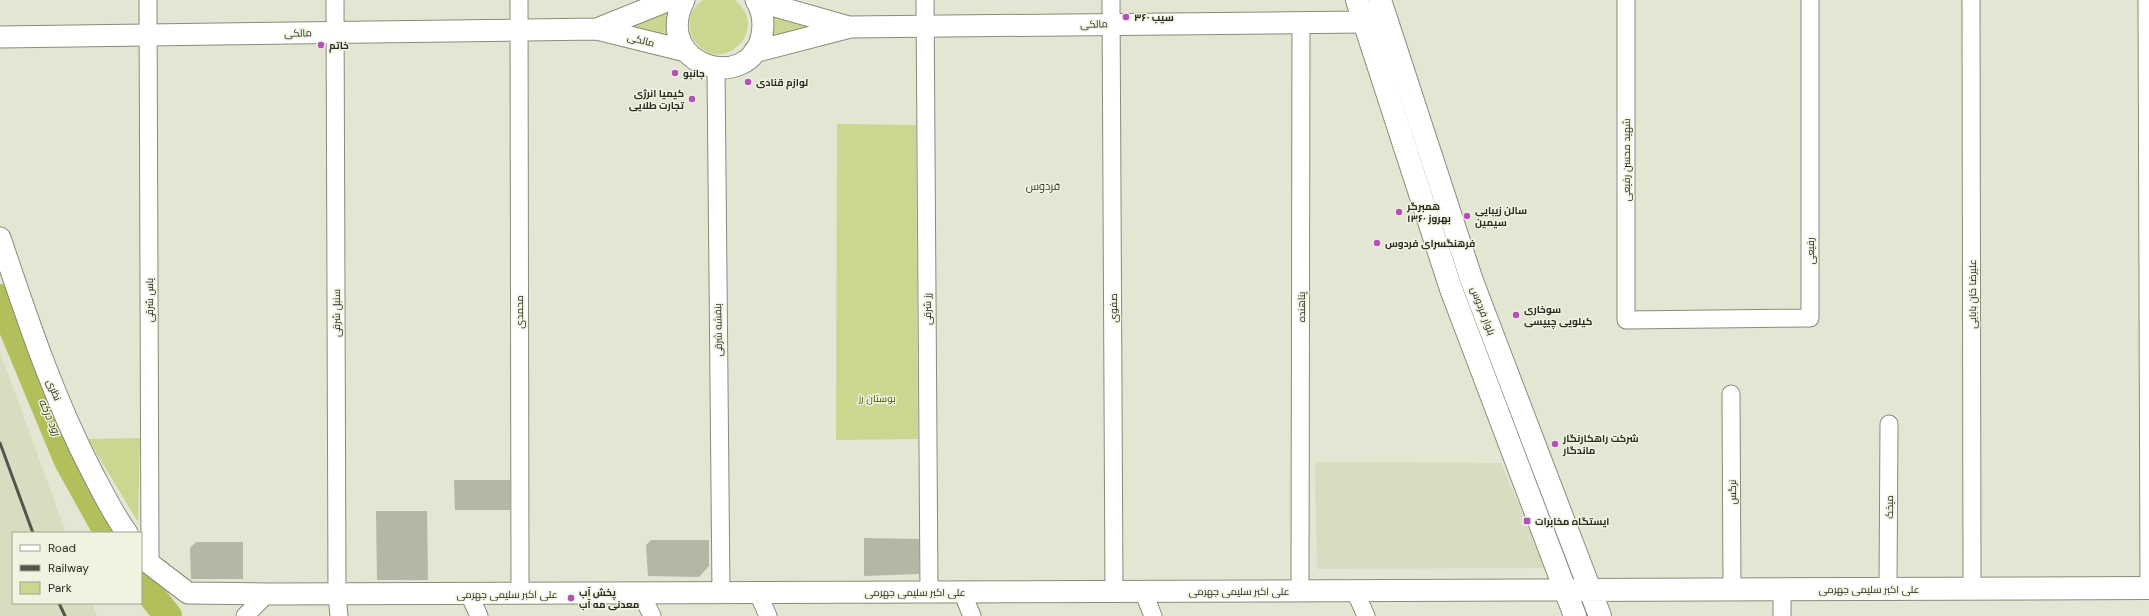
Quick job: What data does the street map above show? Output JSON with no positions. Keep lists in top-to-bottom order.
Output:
{
  "streets": {
    "main road": ["بلوار فردوس", "علی اکبر سلیمی جهرمی"],
    "street": [
      "مالکی",
      "شهید محسن رفیعی",
      "رفیعی",
      "علیرضا خان بابایی",
      "یاس شرقی",
      "پناهنده",
      "صفوی",
      "رز شرقی",
      "محمدی",
      "سنبل شرقی",
      "بنفشه شرقی",
      "نظری",
      "نرگس",
      "میخک"
    ]
  },
  "crossings": [
    ["مالکی", "یاس شرقی"],
    ["مالکی", "پناهنده"],
    ["مالکی", "صفوی"],
    ["مالکی", "رز شرقی"],
    ["مالکی", "بلوار فردوس"],
    ["مالکی", "محمدی"],
    ["مالکی", "سنبل شرقی"],
    ["شهید محسن رفیعی", "رفیعی"],
    ["علیرضا خان بابایی", "علی اکبر سلیمی جهرمی"],
    ["پناهنده", "علی اکبر سلیمی جهرمی"],
    ["صفوی", "علی اکبر سلیمی جهرمی"],
    ["رز شرقی", "علی اکبر سلیمی جهرمی"],
    ["بلوار فردوس", "علی اکبر سلیمی جهرمی"],
    ["محمدی", "علی اکبر سلیمی جهرمی"],
    ["سنبل شرقی", "علی اکبر سلیمی جهرمی"],
    ["بنفشه شرقی", "علی اکبر سلیمی جهرمی"],
    ["نرگس", "علی اکبر سلیمی جهرمی"],
    ["میخک", "علی اکبر سلیمی جهرمی"]
  ],
  "districts": ["فردوس"],
  "water": ["رود درکه"],
  "parks": ["بوستان رز"],
  "places": {
    "other": [
      "سیب ۳۶۰",
      "خاتم",
      "جانبو",
      "لوازم قنادی",
      "کیمیا انرژی تجارت طلایی",
      "همبرگر بهروز ۱۳۶۰",
      "سالن زیبایی سیمین",
      "فرهنگسرای فردوس",
      "سوخاری كيلويی چيپسی",
      "شرکت راهکارنگار ماندگار",
      "پخش آب معدنی مه آب"
    ],
    "transit": ["ایستگاه مخابرات"]
  },
  "legend": ["Road", "Railway", "Park"]
}
